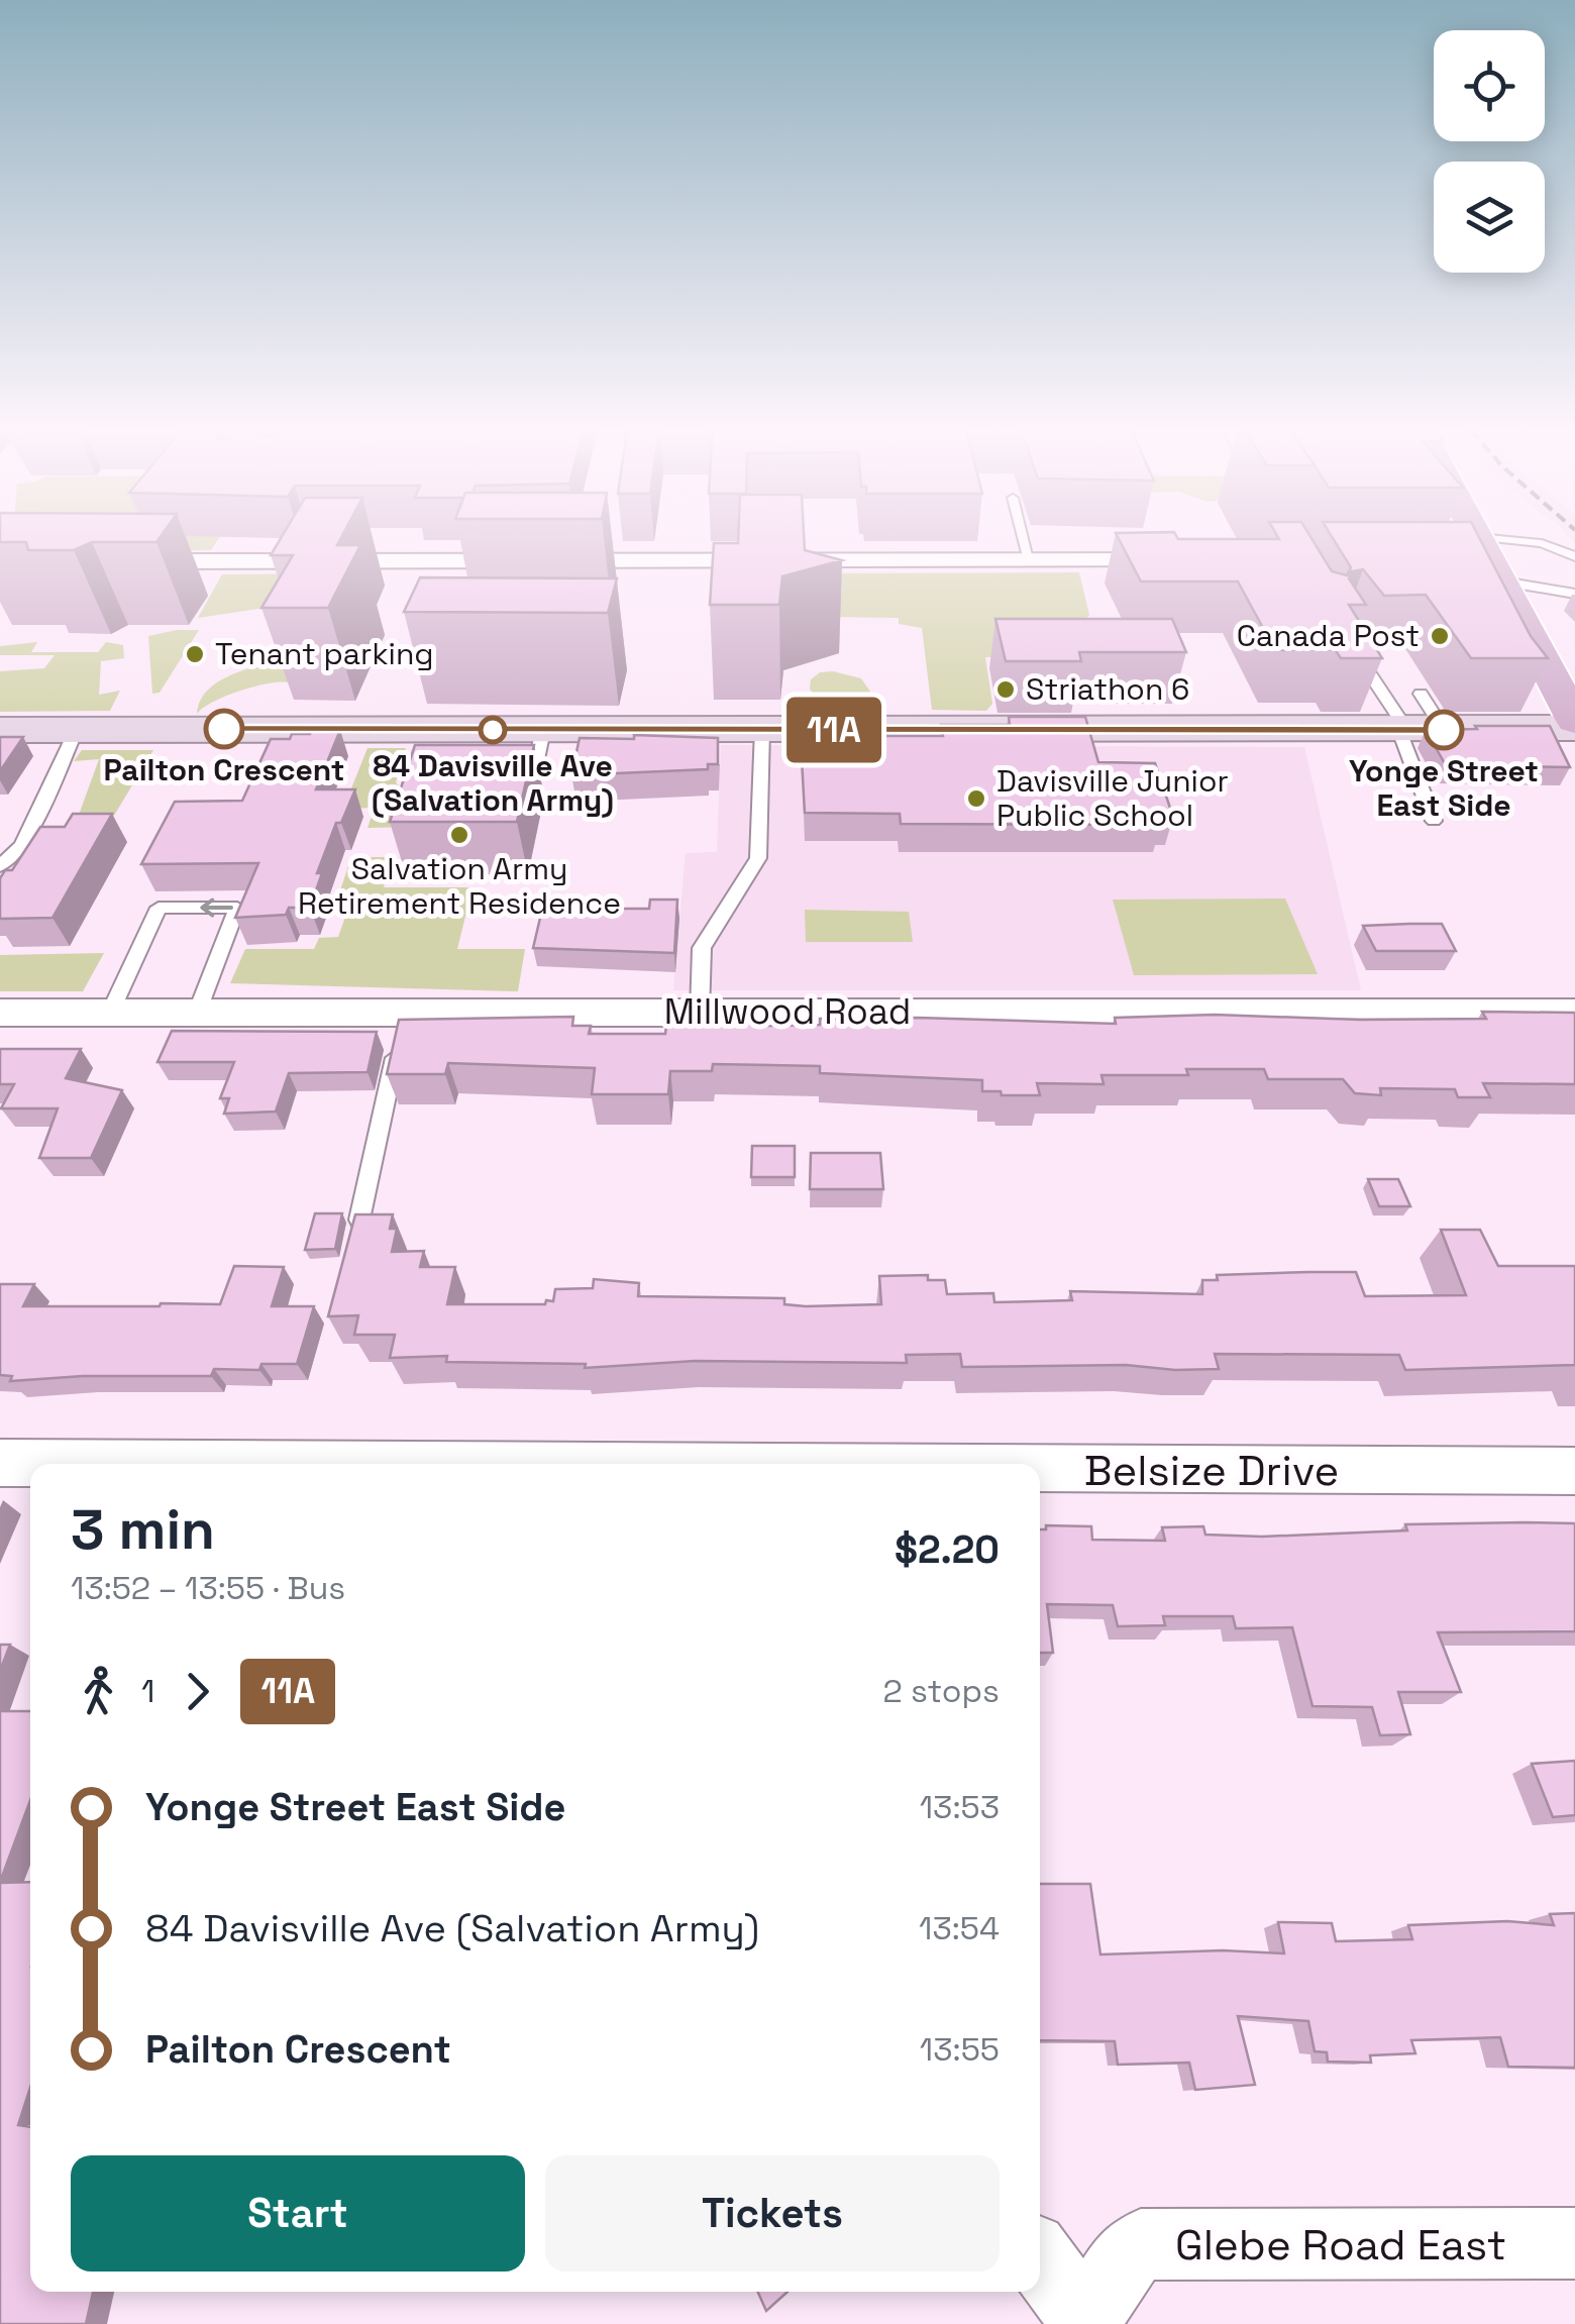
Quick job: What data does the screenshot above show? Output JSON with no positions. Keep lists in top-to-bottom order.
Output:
{
  "streets": {
    "street": ["Millwood Road", "Belsize Drive", "Glebe Road East"]
  },
  "places": [
    "Canada Post",
    "Tenant parking",
    "Striathon 6",
    "Pailton Crescent",
    "84 Davisville Ave (Salvation Army)",
    "Yonge Street East Side",
    "Davisville Junior Public School",
    "Salvation Army Retirement Residence"
  ],
  "lines": ["bus line 11A"],
  "page": {
    "on_map": "11A",
    "heading": ["3 min", "13:52 – 13:55 · Bus", "$2.20"],
    "legs": ["1", "11A", "2 stops"],
    "list": [
      {
        "name": "Yonge Street East Side",
        "value": "13:53"
      },
      {
        "name": "84 Davisville Ave (Salvation Army)",
        "value": "13:54"
      },
      {
        "name": "Pailton Crescent",
        "value": "13:55"
      }
    ],
    "buttons": ["Start", "Tickets"]
  }
}
